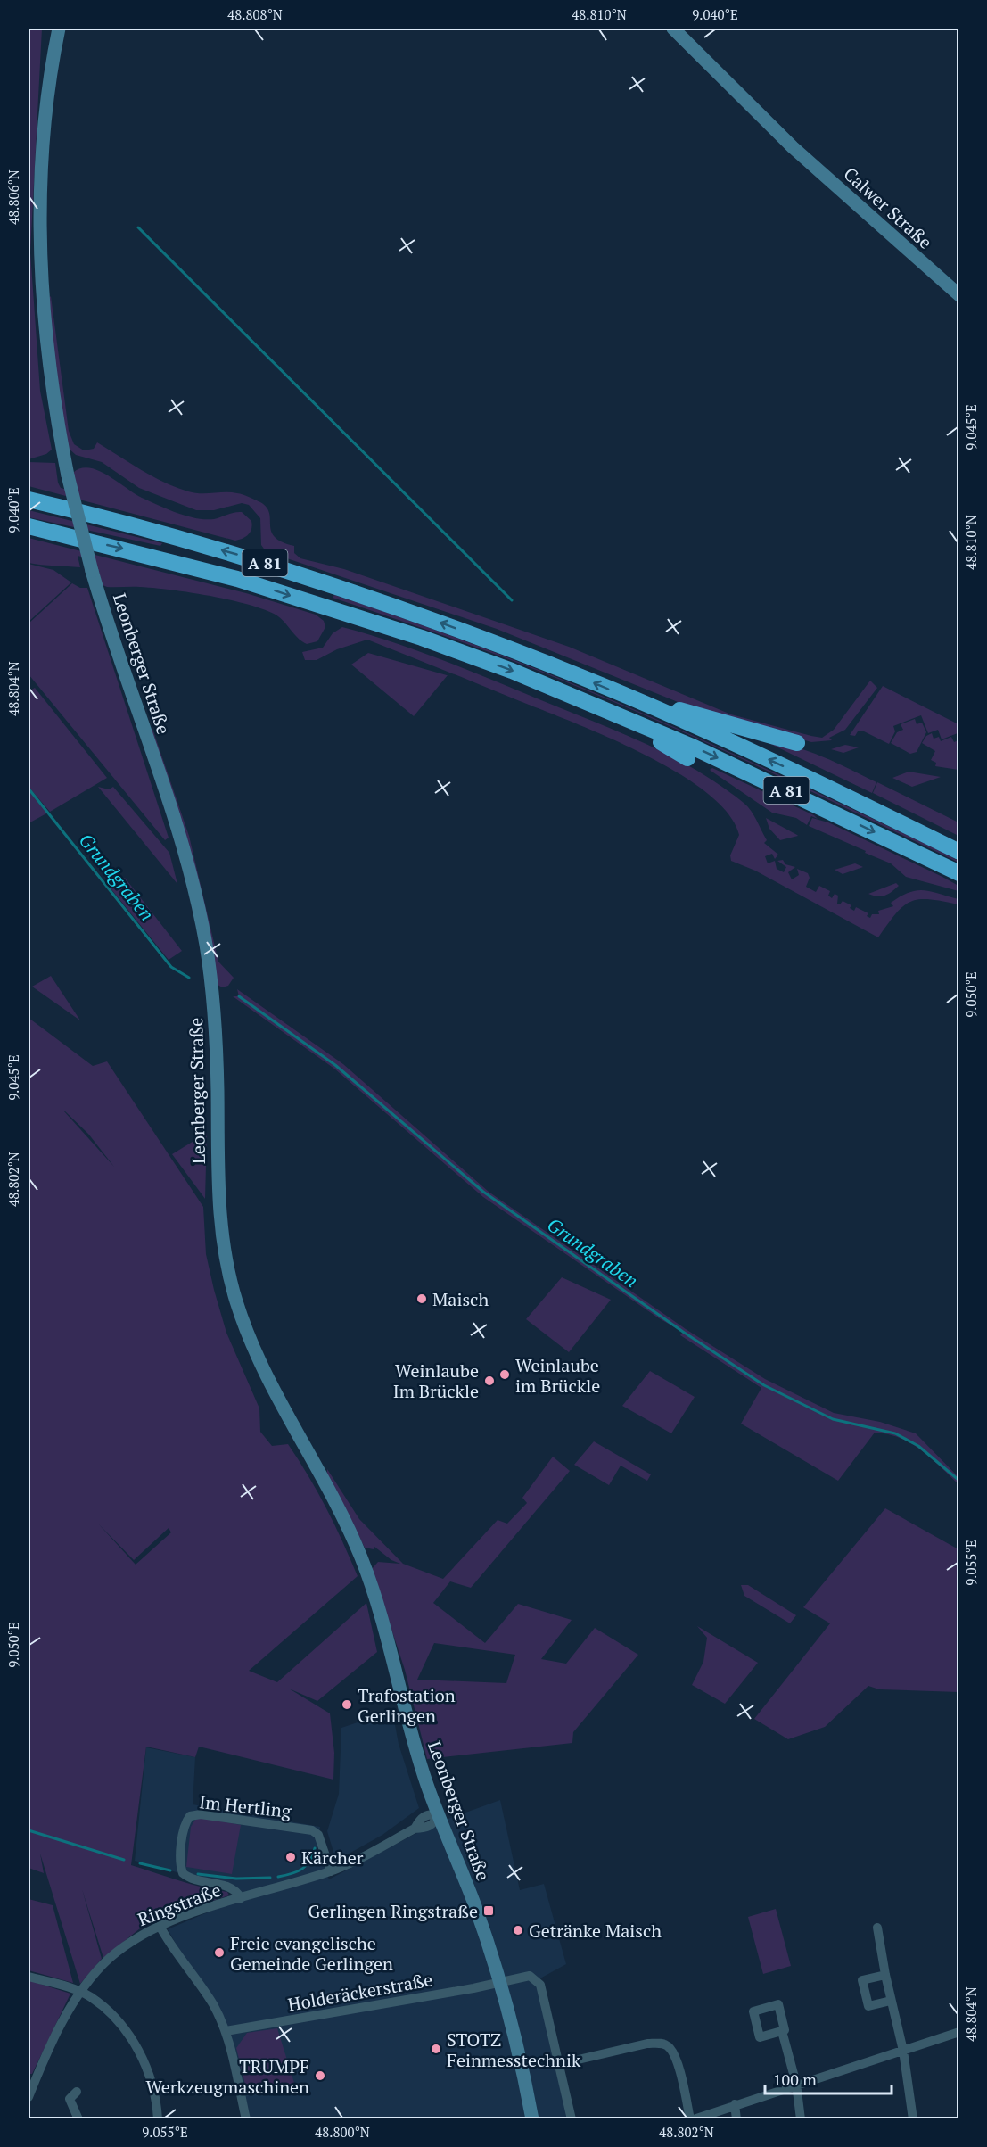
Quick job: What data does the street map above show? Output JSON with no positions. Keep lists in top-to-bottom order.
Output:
{
  "streets": {
    "highway": ["A 81"],
    "main road": ["Calwer Straße", "Leonberger Straße"],
    "street": ["Im Hertling", "Ringstraße", "Holderäckerstraße"]
  },
  "crossings": [
    ["Leonberger Straße", "Ringstraße"],
    ["Leonberger Straße", "Holderäckerstraße"],
    ["Im Hertling", "Ringstraße"]
  ],
  "water": ["Grundgraben"],
  "places": {
    "other": [
      "Maisch",
      "Weinlaube im Brückle",
      "Weinlaube Im Brückle",
      "Trafostation Gerlingen",
      "Kärcher",
      "Getränke Maisch",
      "Freie evangelische Gemeinde Gerlingen",
      "STOTZ Feinmesstechnik",
      "TRUMPF Werkzeugmaschinen"
    ],
    "transit": ["Gerlingen Ringstraße"]
  },
  "scale_bar": "100 m",
  "coordinates": [
    "48.808°N",
    "48.810°N",
    "9.040°E",
    "48.806°N",
    "9.045°E",
    "48.804°N",
    "9.050°E",
    "48.802°N",
    "9.055°E",
    "48.800°N"
  ]
}
